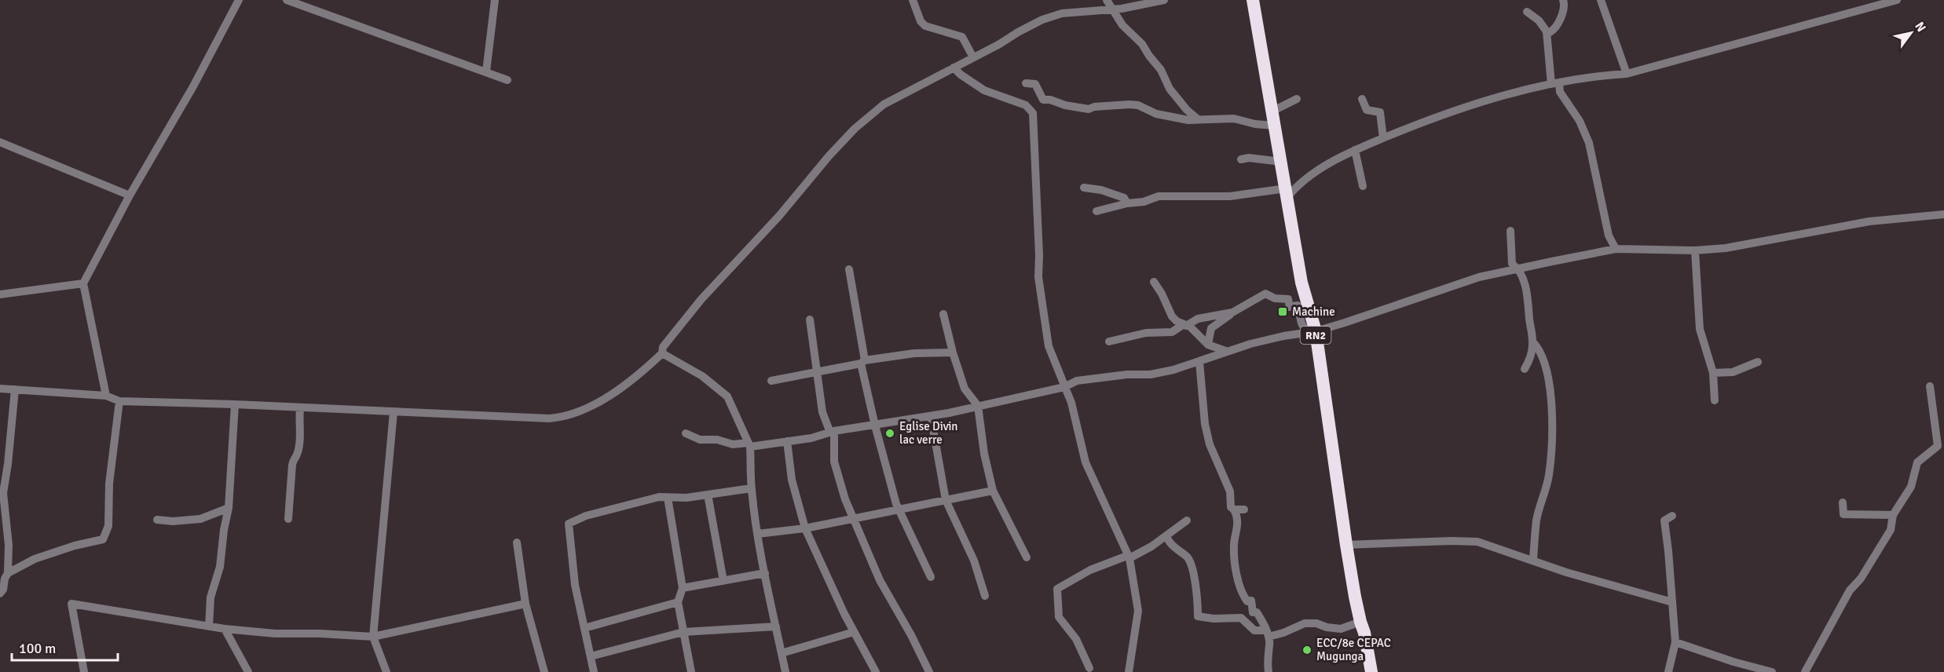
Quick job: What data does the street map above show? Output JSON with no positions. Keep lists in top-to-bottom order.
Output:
{
  "streets": {
    "highway": ["RN2"]
  },
  "places": {
    "transit": ["Machine"],
    "other": ["Eglise Divin lac verre", "ECC/8e CEPAC Mugunga"]
  },
  "scale_bar": "100 m",
  "north": "top right"
}
